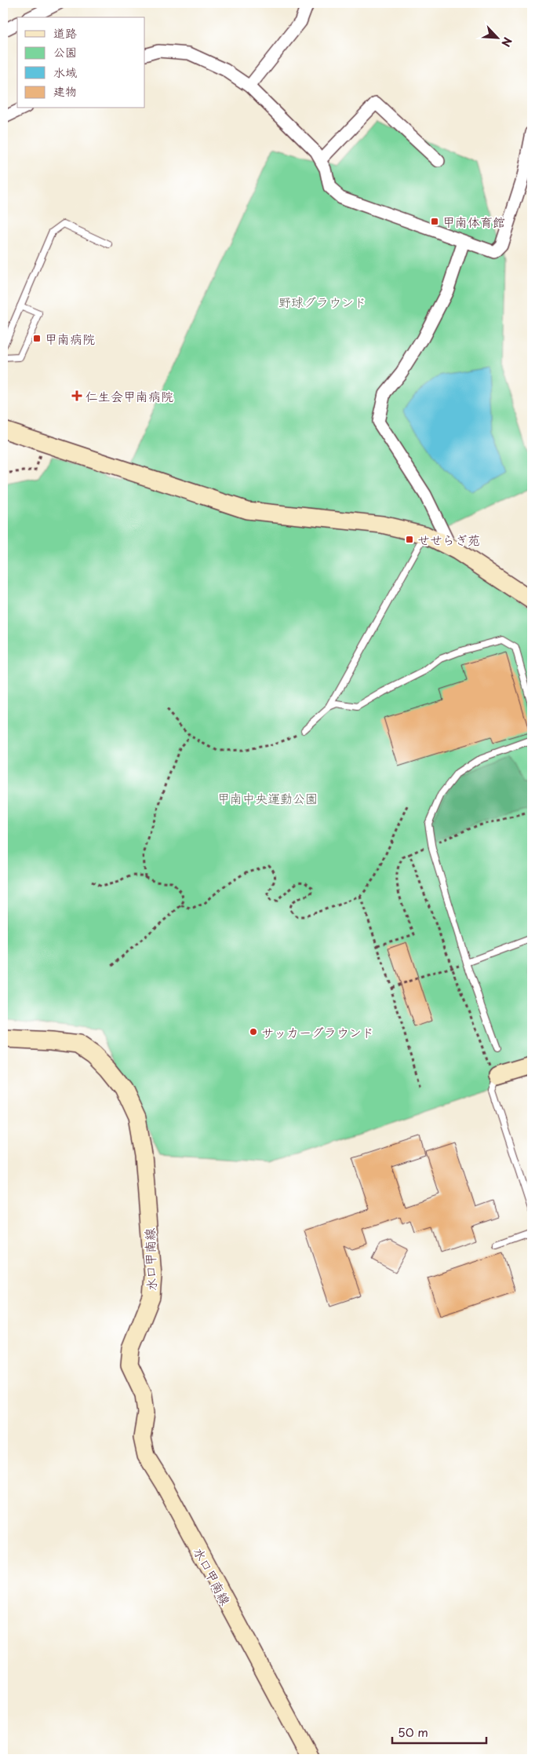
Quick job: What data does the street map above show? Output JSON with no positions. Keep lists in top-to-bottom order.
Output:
{
  "streets": {
    "main road": ["水口甲南線"]
  },
  "parks": ["野球グラウンド", "甲南中央運動公園"],
  "places": {
    "transit": ["甲南体育館", "甲南病院", "せせらぎ苑"],
    "health": ["仁生会甲南病院"],
    "other": ["サッカーグラウンド"]
  },
  "legend": [
    "道路",
    "公園",
    "水域",
    "建物"
  ],
  "scale_bar": "50 m",
  "north": "bottom right"
}
